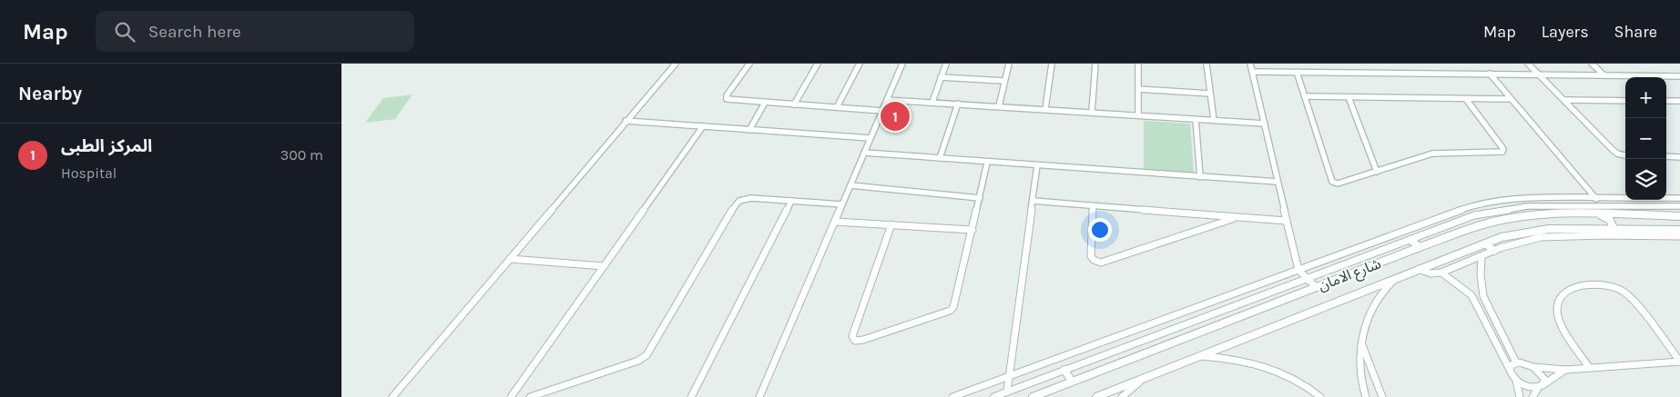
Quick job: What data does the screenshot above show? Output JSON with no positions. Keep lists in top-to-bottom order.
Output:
{
  "streets": {
    "street": ["شارع الامان"]
  },
  "page": {
    "header": "Map",
    "search": "Search here",
    "nav": ["Map", "Layers", "Share"],
    "heading": "Nearby",
    "map_buttons": ["+", "−"],
    "pins": "1",
    "list": [
      {
        "mark": "1",
        "name": "المركز الطبى",
        "note": "Hospital",
        "value": "300 m"
      }
    ]
  }
}
